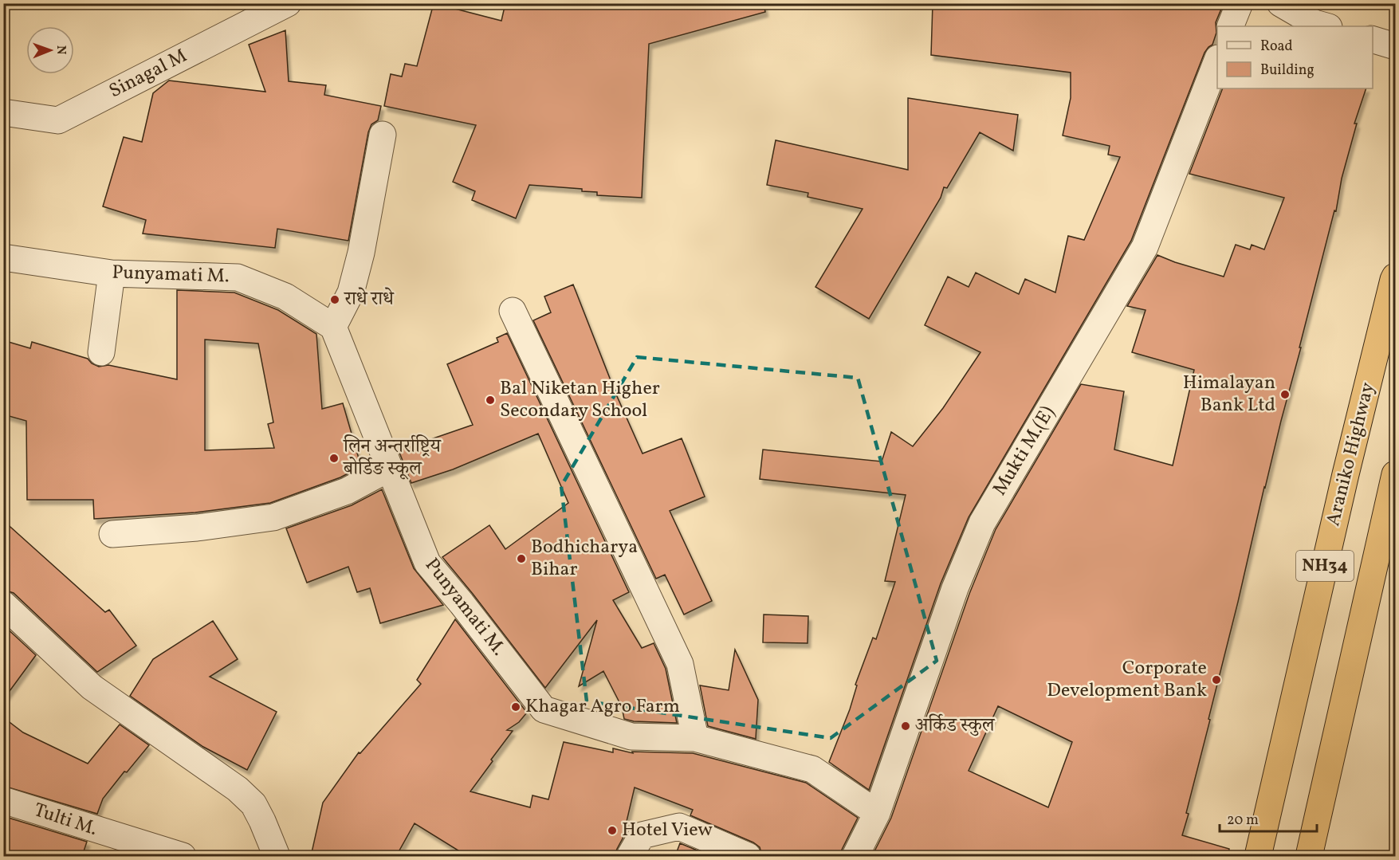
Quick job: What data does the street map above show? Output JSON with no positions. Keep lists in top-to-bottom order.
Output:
{
  "streets": {
    "highway": ["Araniko Highway", "NH34"],
    "street": [
      "Sinagal M",
      "Punyamati M.",
      "Mukti M.(E)",
      "Tulti M."
    ]
  },
  "crossings": [
    ["Punyamati M.", "Mukti M.(E)"]
  ],
  "places": [
    "राधे राधे",
    "Himalayan Bank Ltd",
    "Bal Niketan Higher Secondary School",
    "लिन अन्तर्राष्ट्रिय बोर्डिङ स्कूल",
    "Bodhicharya Bihar",
    "Corporate Development Bank",
    "Khagar Agro Farm",
    "अर्किड स्कुल",
    "Hotel View"
  ],
  "legend": ["Road", "Building"],
  "scale_bar": "20 m",
  "north": "right"
}
